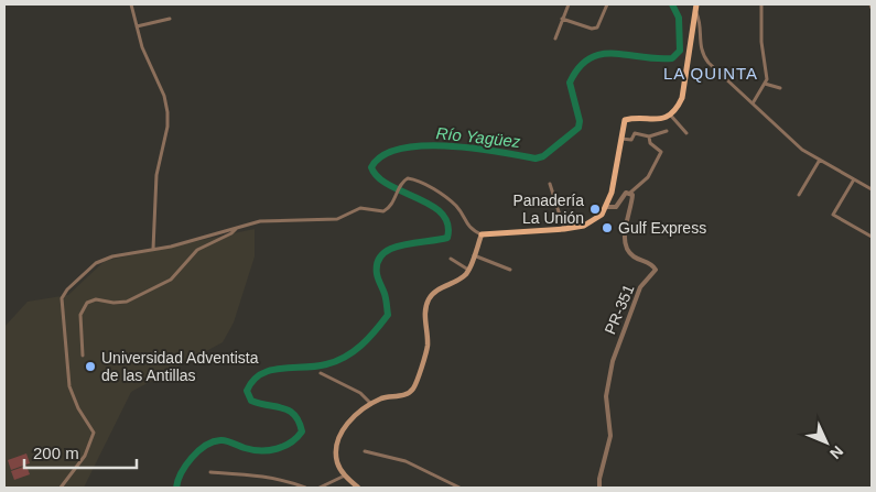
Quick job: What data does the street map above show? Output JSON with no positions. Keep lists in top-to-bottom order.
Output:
{
  "streets": {
    "street": ["PR-351"]
  },
  "districts": ["LA QUINTA"],
  "water": ["Río Yagüez"],
  "places": ["Panadería La Unión", "Gulf Express", "Universidad Adventista de las Antillas"],
  "scale_bar": "200 m",
  "north": "bottom right"
}
